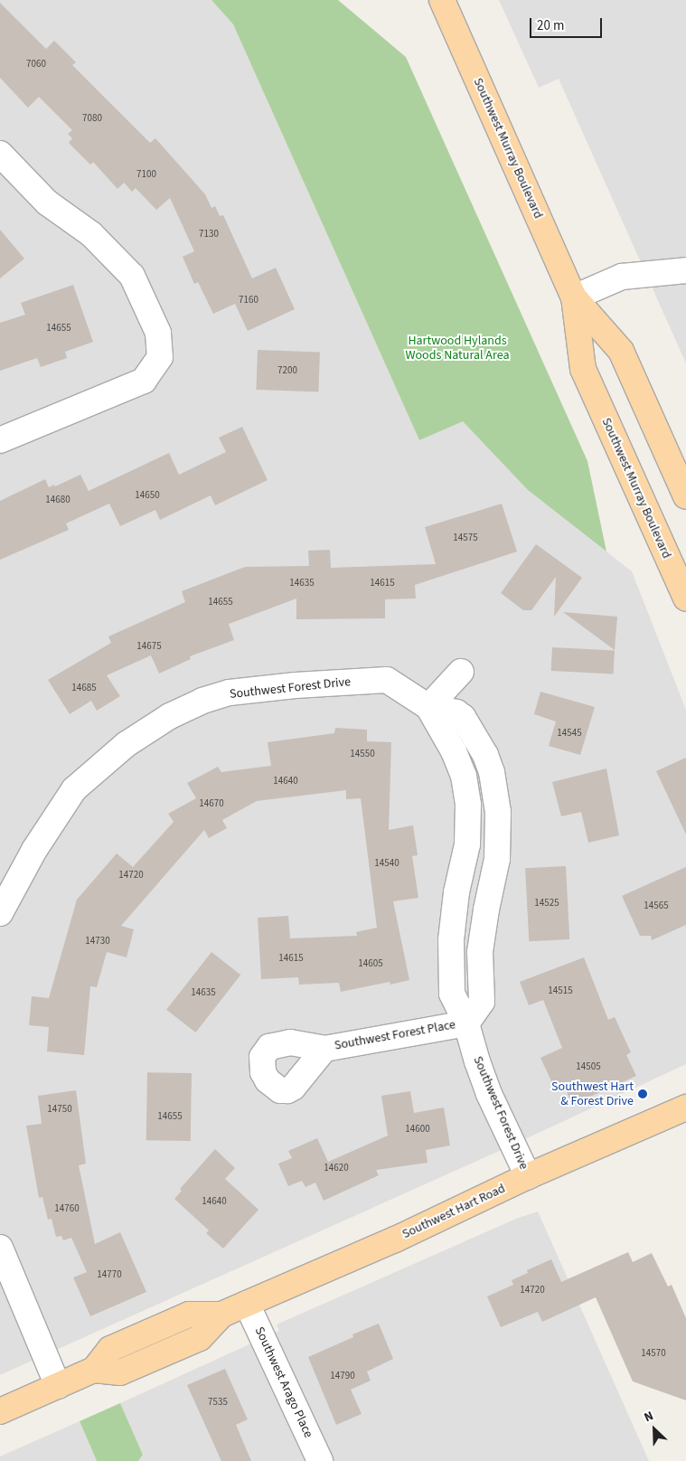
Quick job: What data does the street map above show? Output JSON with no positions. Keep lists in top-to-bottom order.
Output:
{
  "streets": {
    "main road": ["Southwest Murray Boulevard", "Southwest Hart Road"],
    "street": ["Southwest Forest Drive", "Southwest Forest Place", "Southwest Arago Place"]
  },
  "crossings": [
    ["Southwest Forest Drive", "Southwest Forest Place"],
    ["Southwest Forest Drive", "Southwest Hart Road"],
    ["Southwest Hart Road", "Southwest Arago Place"]
  ],
  "parks": ["Hartwood Hylands Woods Natural Area"],
  "places": ["Southwest Hart & Forest Drive"],
  "house_numbers": [
    "7060",
    "7080",
    "7100",
    "7130",
    "7160",
    "14655",
    "7200",
    "14650",
    "14680",
    "14575",
    "14635",
    "14615",
    "14655",
    "14675",
    "14685",
    "14545",
    "14550",
    "14640",
    "14670",
    "14540",
    "14720",
    "14525",
    "14565",
    "14730",
    "14615",
    "14605",
    "14515",
    "14635",
    "14505",
    "14750",
    "14655",
    "14600",
    "14620",
    "14640",
    "14760",
    "14770",
    "14720",
    "14570",
    "14790",
    "7535"
  ],
  "scale_bar": "20 m",
  "north": "top left"
}
